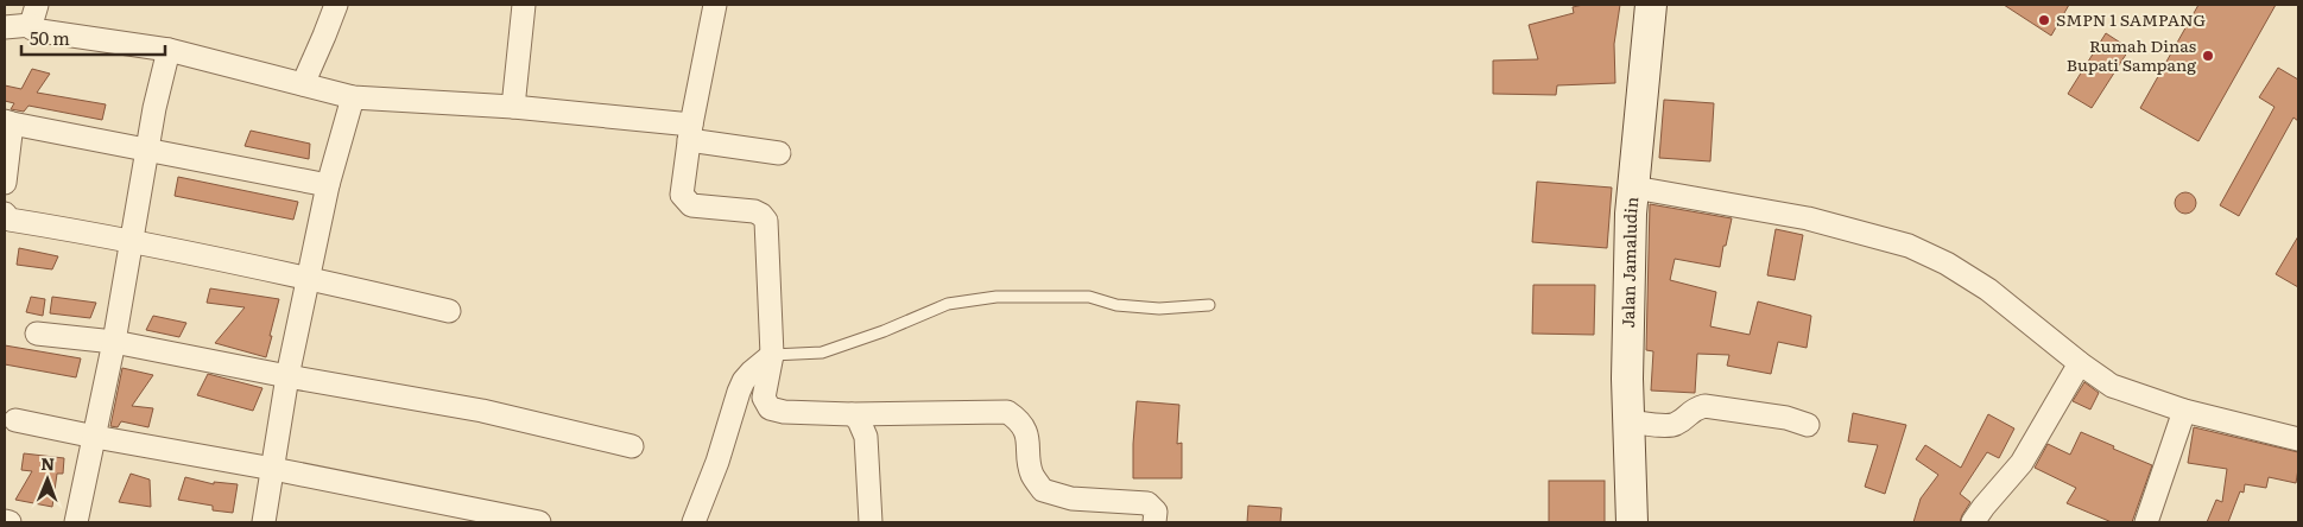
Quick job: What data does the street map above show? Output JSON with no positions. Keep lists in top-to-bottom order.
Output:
{
  "streets": {
    "street": ["Jalan Jamaludin"]
  },
  "places": ["SMPN 1 SAMPANG", "Rumah Dinas Bupati Sampang"],
  "scale_bar": "50 m",
  "north": "top"
}
